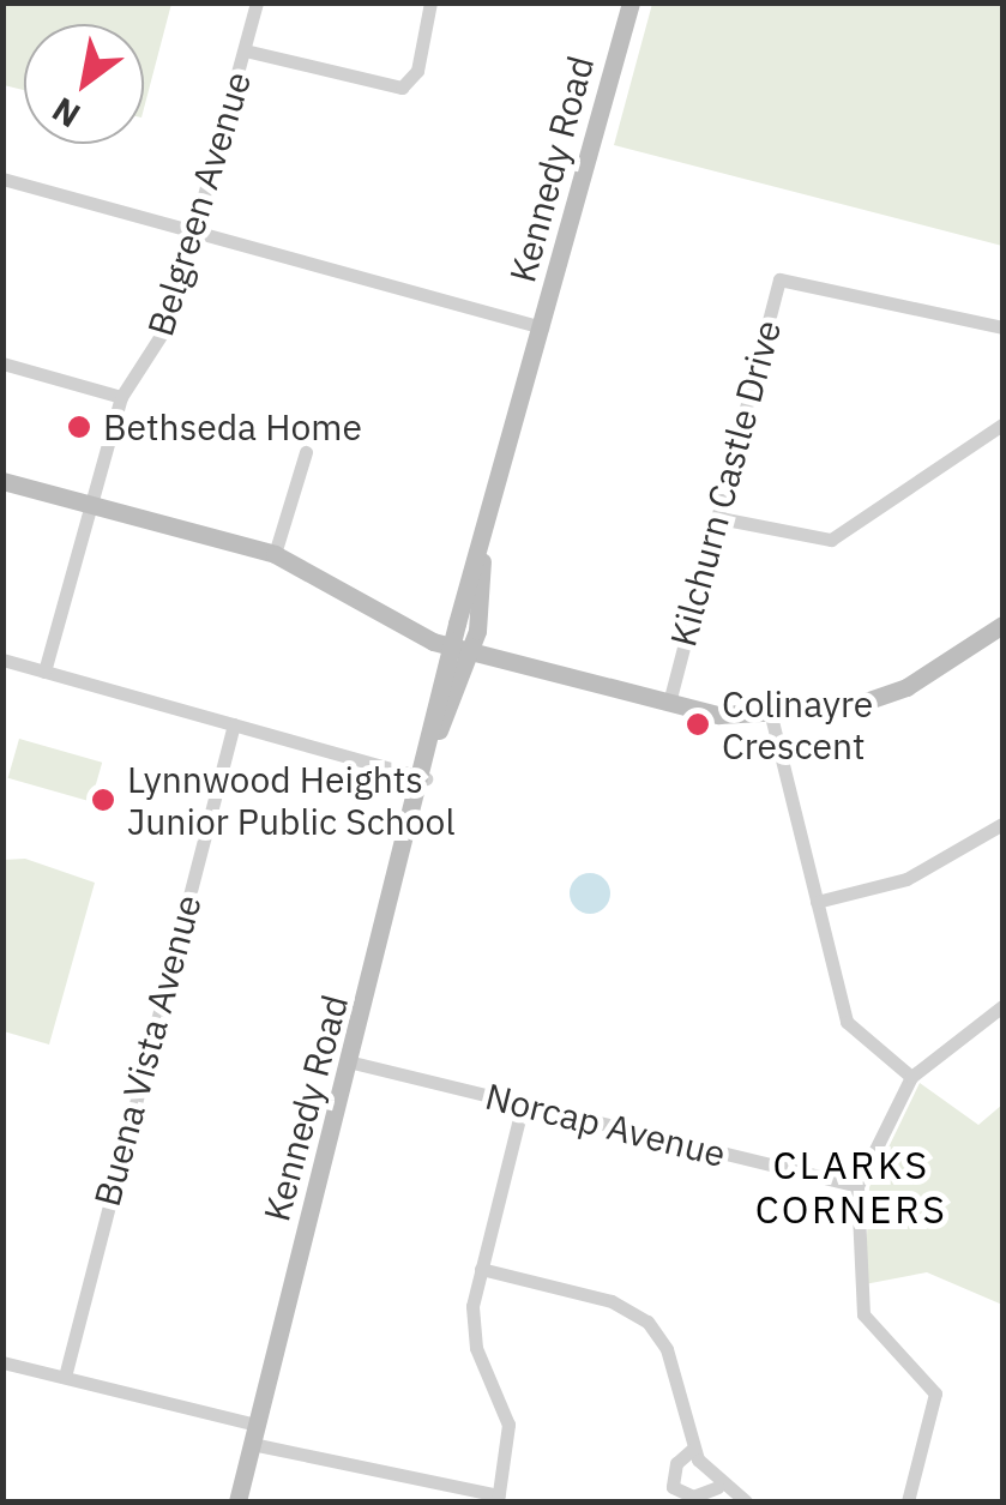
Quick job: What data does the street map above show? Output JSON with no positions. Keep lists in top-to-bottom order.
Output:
{
  "streets": {
    "main road": ["Kennedy Road"],
    "street": [
      "Belgreen Avenue",
      "Kilchurn Castle Drive",
      "Buena Vista Avenue",
      "Norcap Avenue"
    ]
  },
  "crossings": [
    ["Kennedy Road", "Norcap Avenue"]
  ],
  "districts": ["CLARKS CORNERS"],
  "places": ["Bethseda Home", "Colinayre Crescent", "Lynnwood Heights Junior Public School"],
  "north": "bottom left"
}
